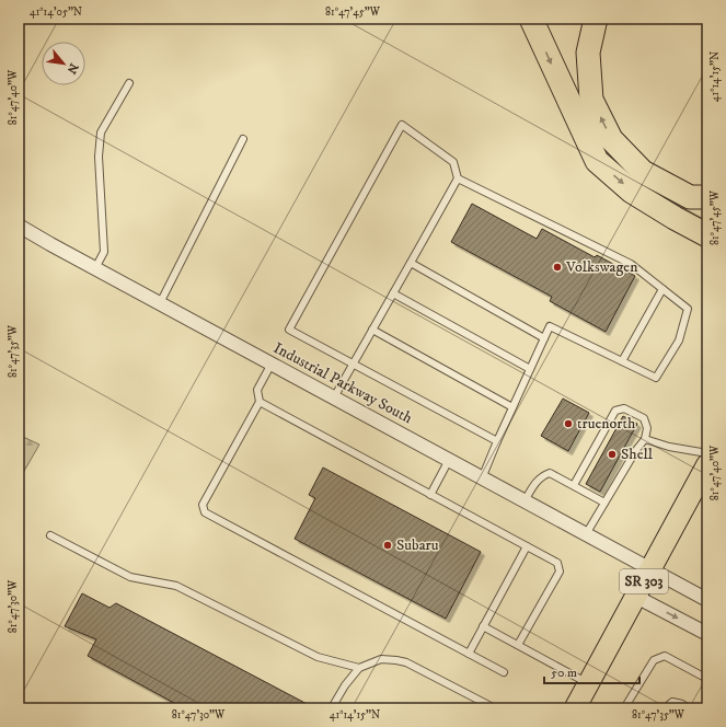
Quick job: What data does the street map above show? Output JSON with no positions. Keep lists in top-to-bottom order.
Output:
{
  "streets": {
    "main road": ["SR 303"],
    "street": ["Industrial Parkway South"]
  },
  "crossings": [
    ["Industrial Parkway South", "SR 303"]
  ],
  "places": [
    "Volkswagen",
    "truenorth",
    "Shell",
    "Subaru"
  ],
  "scale_bar": "50 m",
  "north": "bottom right",
  "coordinates": [
    "41°14'05\"N",
    "81°47'45\"W",
    "41°14'15\"N",
    "81°47'40\"W",
    "81°47'35\"W",
    "81°47'30\"W"
  ]
}
